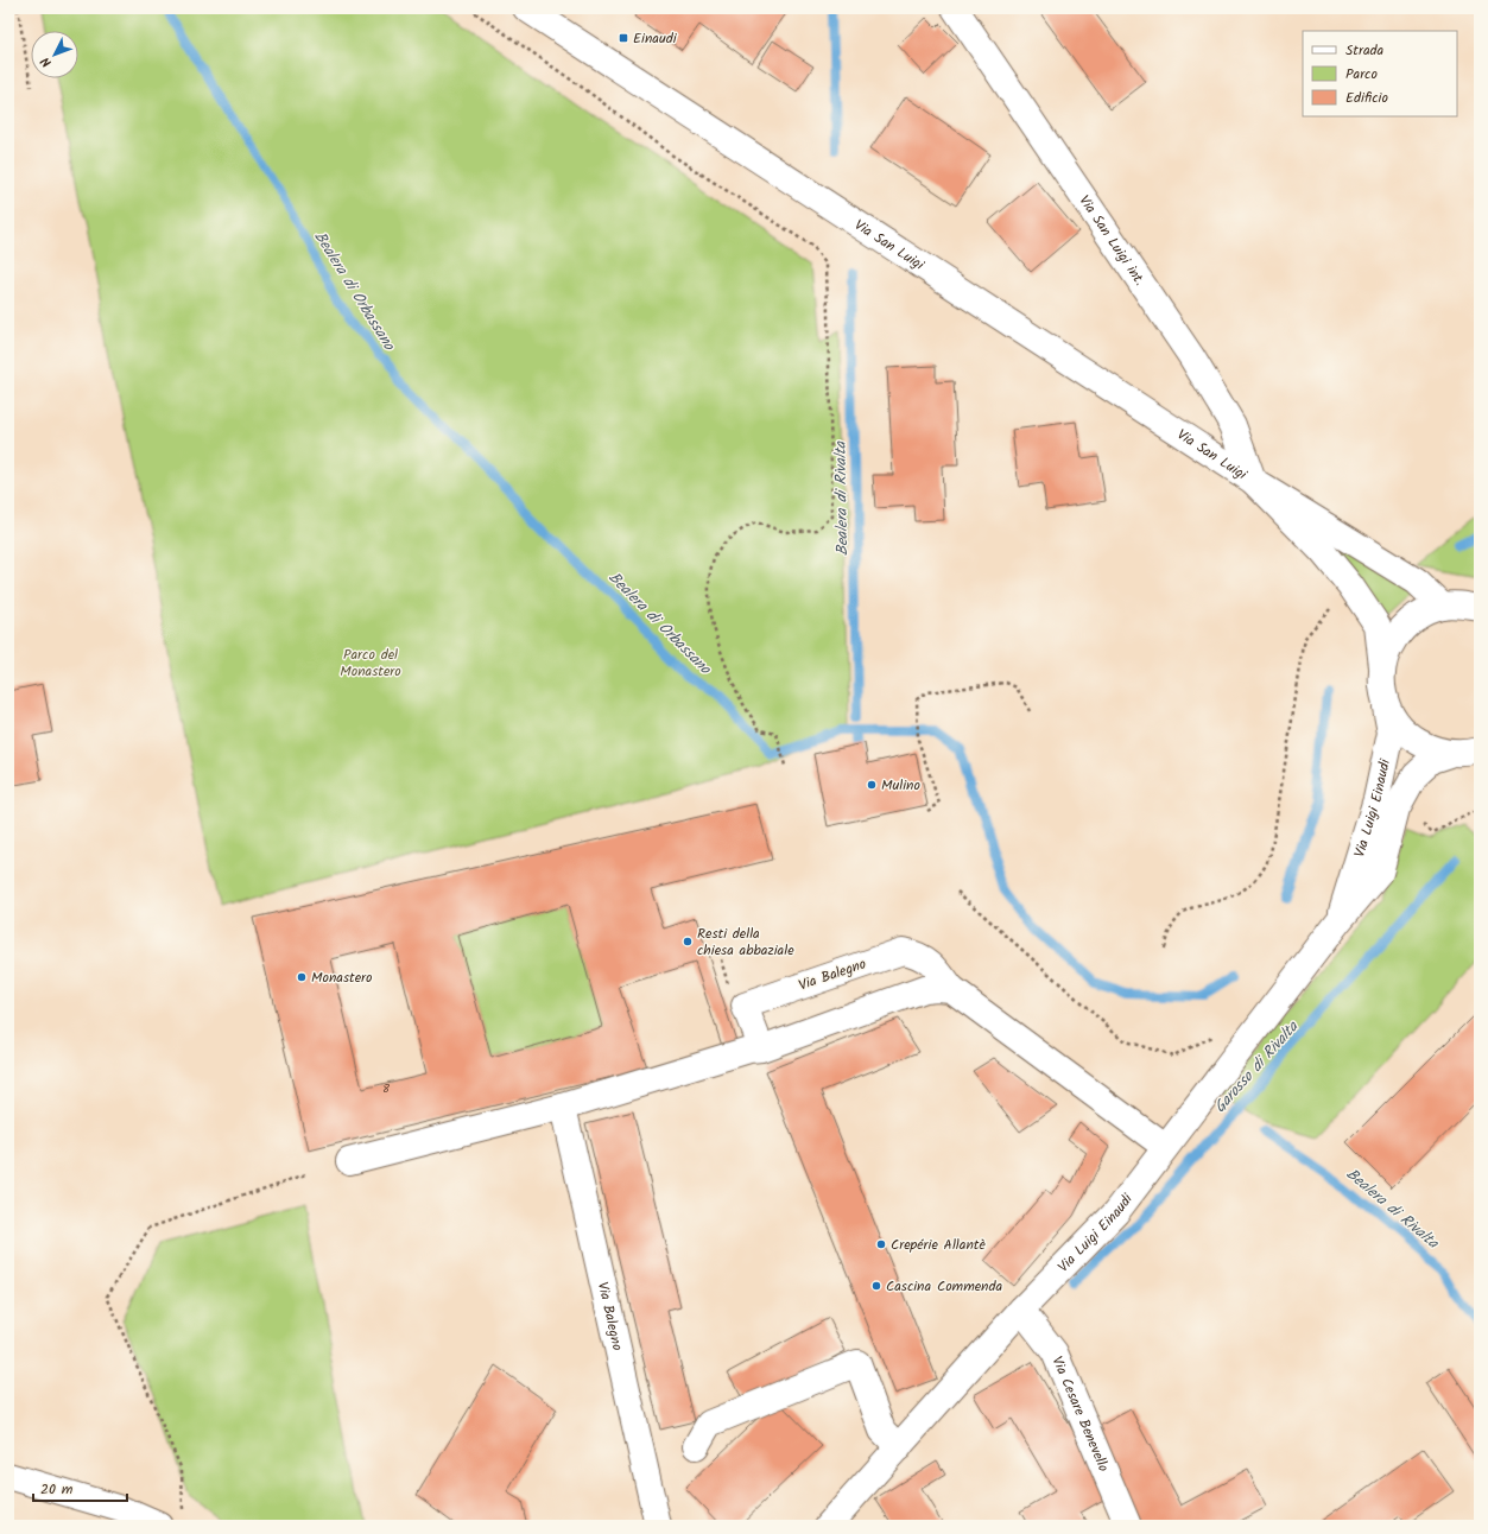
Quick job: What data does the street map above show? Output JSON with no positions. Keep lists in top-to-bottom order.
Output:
{
  "streets": {
    "street": [
      "Via San Luigi int.",
      "Via San Luigi",
      "Via Luigi Einaudi",
      "Via Balegno",
      "Via Cesare Benevello"
    ]
  },
  "crossings": [
    ["Via San Luigi int.", "Via San Luigi"],
    ["Via San Luigi", "Via Luigi Einaudi"],
    ["Via Luigi Einaudi", "Via Balegno"],
    ["Via Luigi Einaudi", "Via Cesare Benevello"]
  ],
  "water": ["Bealera di Orbassano", "Bealera di Rivalta", "Garosso di Rivalta"],
  "parks": ["Parco del Monastero"],
  "places": {
    "transit": ["Einaudi"],
    "other": [
      "Mulino",
      "Resti della chiesa abbaziale",
      "Monastero",
      "Crepérie Allantè",
      "Cascina Commenda"
    ]
  },
  "house_numbers": ["8"],
  "legend": ["Strada", "Parco", "Edificio"],
  "scale_bar": "20 m",
  "north": "bottom left"
}
